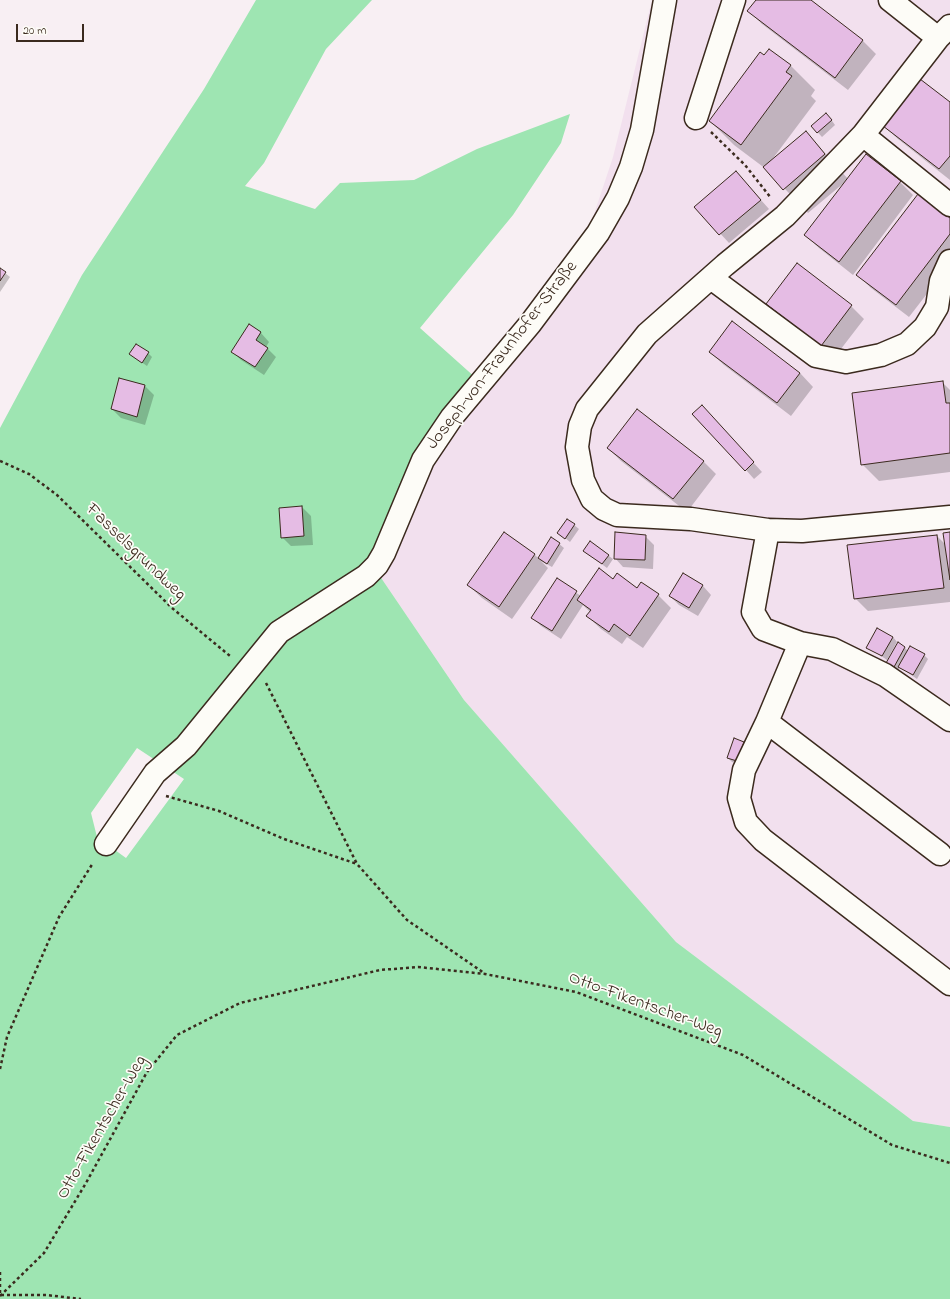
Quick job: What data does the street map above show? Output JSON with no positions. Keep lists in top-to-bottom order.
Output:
{
  "streets": {
    "street": ["Joseph-von-Fraunhofer-Straße"],
    "path": ["Fasselsgrundweg", "Otto-Fikentscher-Weg"]
  },
  "crossings": [
    ["Joseph-von-Fraunhofer-Straße", "Fasselsgrundweg"]
  ],
  "scale_bar": "20 m"
}
